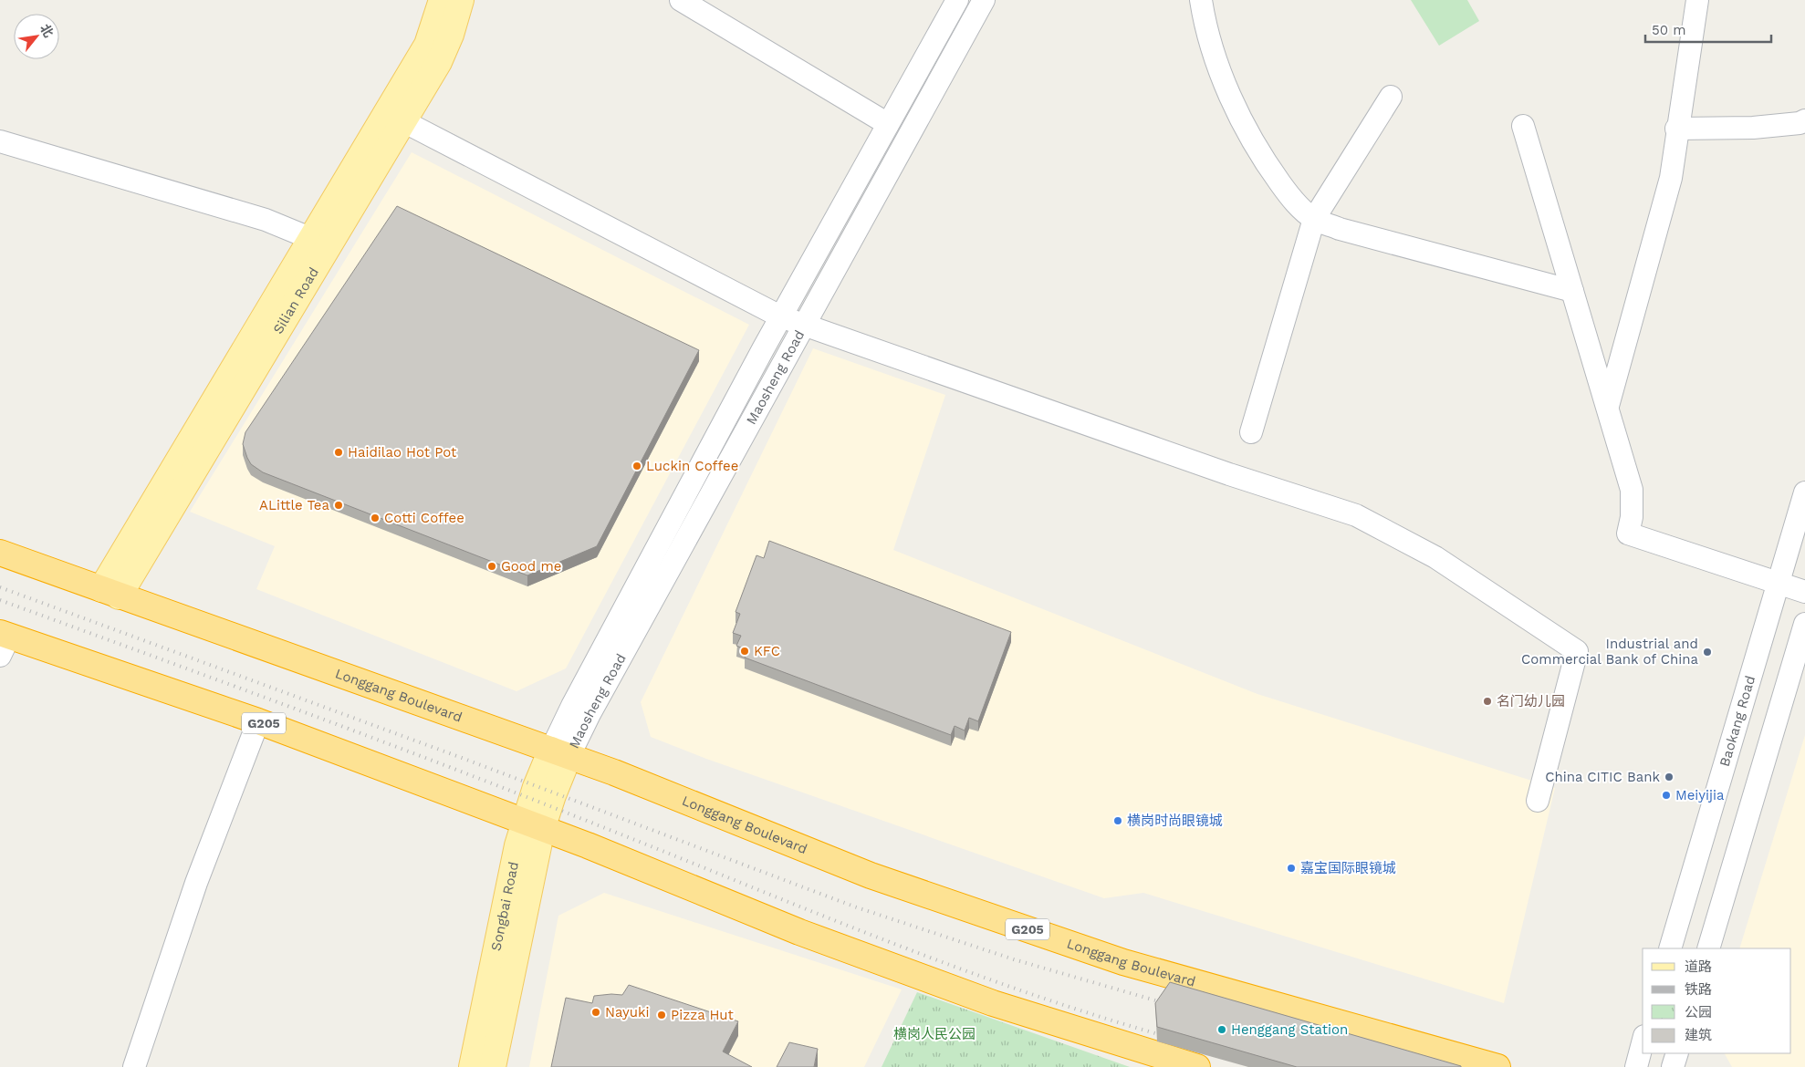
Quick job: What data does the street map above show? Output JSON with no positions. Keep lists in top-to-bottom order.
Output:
{
  "streets": {
    "highway": ["Longgang Boulevard", "G205"],
    "main road": ["Silian Road", "Songbai Road"],
    "street": ["Maosheng Road", "Baokang Road"]
  },
  "crossings": [
    ["Silian Road", "Longgang Boulevard"],
    ["Maosheng Road", "Longgang Boulevard"],
    ["Maosheng Road", "Songbai Road"],
    ["Longgang Boulevard", "Songbai Road"],
    ["G205", "Songbai Road"]
  ],
  "parks": ["横岗人民公园"],
  "places": [
    "Haidilao Hot Pot",
    "Luckin Coffee",
    "ALittle Tea",
    "Cotti Coffee",
    "Good me",
    "KFC",
    "Industrial and Commercial Bank of China",
    "名门幼儿园",
    "China CITIC Bank",
    "Meiyijia",
    "横岗时尚眼镜城",
    "嘉宝国际眼镜城",
    "Nayuki",
    "Pizza Hut",
    "Henggang Station"
  ],
  "legend": [
    "道路",
    "铁路",
    "公园",
    "建筑"
  ],
  "scale_bar": "50 m",
  "north": "top right"
}
